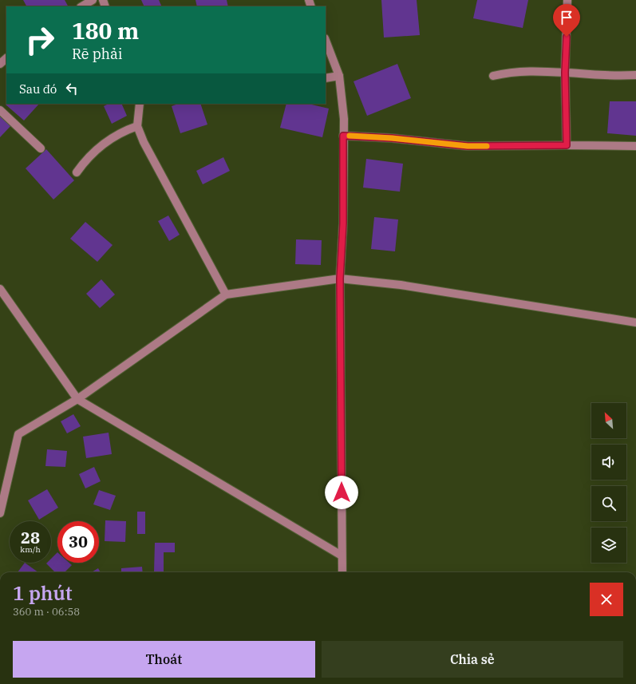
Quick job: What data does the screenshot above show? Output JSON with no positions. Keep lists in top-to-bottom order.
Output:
{
  "north": "top left",
  "page": {
    "turn": ["180 m", "Rẽ phải"],
    "then": "Sau đó",
    "speed": "28 km/h",
    "limit": "30",
    "heading": ["1 phút", "360 m · 06:58"],
    "buttons": ["Thoát", "Chia sẻ"]
  }
}
